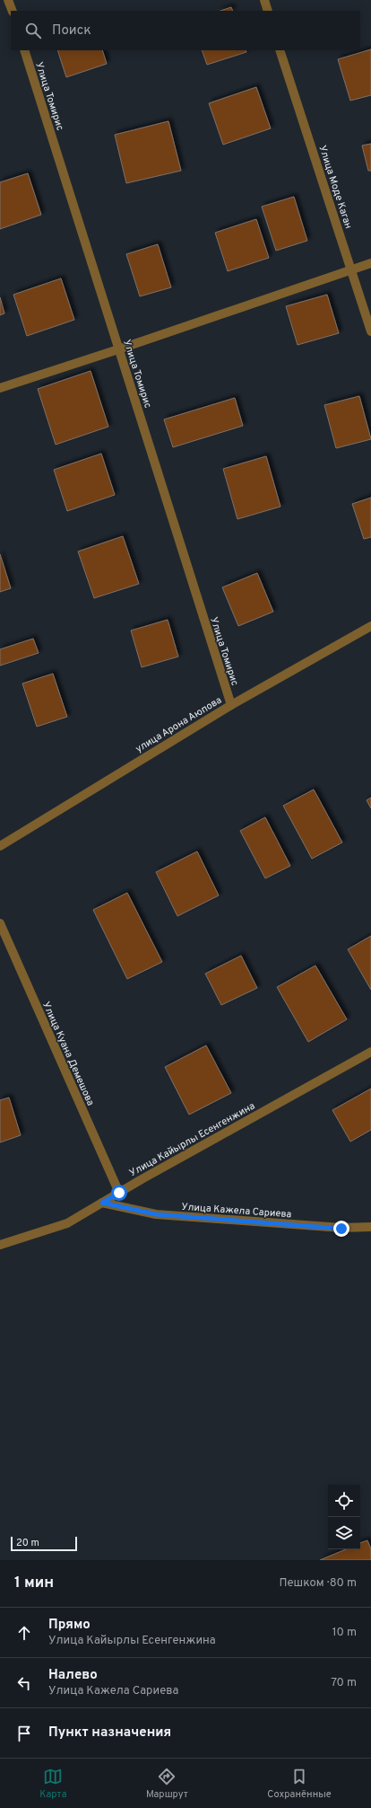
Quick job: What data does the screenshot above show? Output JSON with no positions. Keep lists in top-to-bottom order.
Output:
{
  "streets": {
    "street": [
      "Улица Томирис",
      "Улица Моде Каган",
      "улица Арона Аюпова",
      "Улица Куана Демешова",
      "Улица Кайырлы Есенгенжина",
      "Улица Кажела Сариева"
    ]
  },
  "crossings": [
    ["Улица Томирис", "улица Арона Аюпова"],
    ["Улица Куана Демешова", "Улица Кайырлы Есенгенжина"],
    ["Улица Кайырлы Есенгенжина", "Улица Кажела Сариева"]
  ],
  "scale_bar": "20 m",
  "page": {
    "search": "Поиск",
    "scale": "20 m",
    "heading": ["1 мин", "Пешком · 80 m"],
    "list": [
      ["Прямо", "Улица Кайырлы Есенгенжина", "10 m"],
      ["Налево", "Улица Кажела Сариева", "70 m"],
      "Пункт назначения"
    ],
    "nav": ["Карта", "Маршрут", "Сохранённые"]
  }
}
